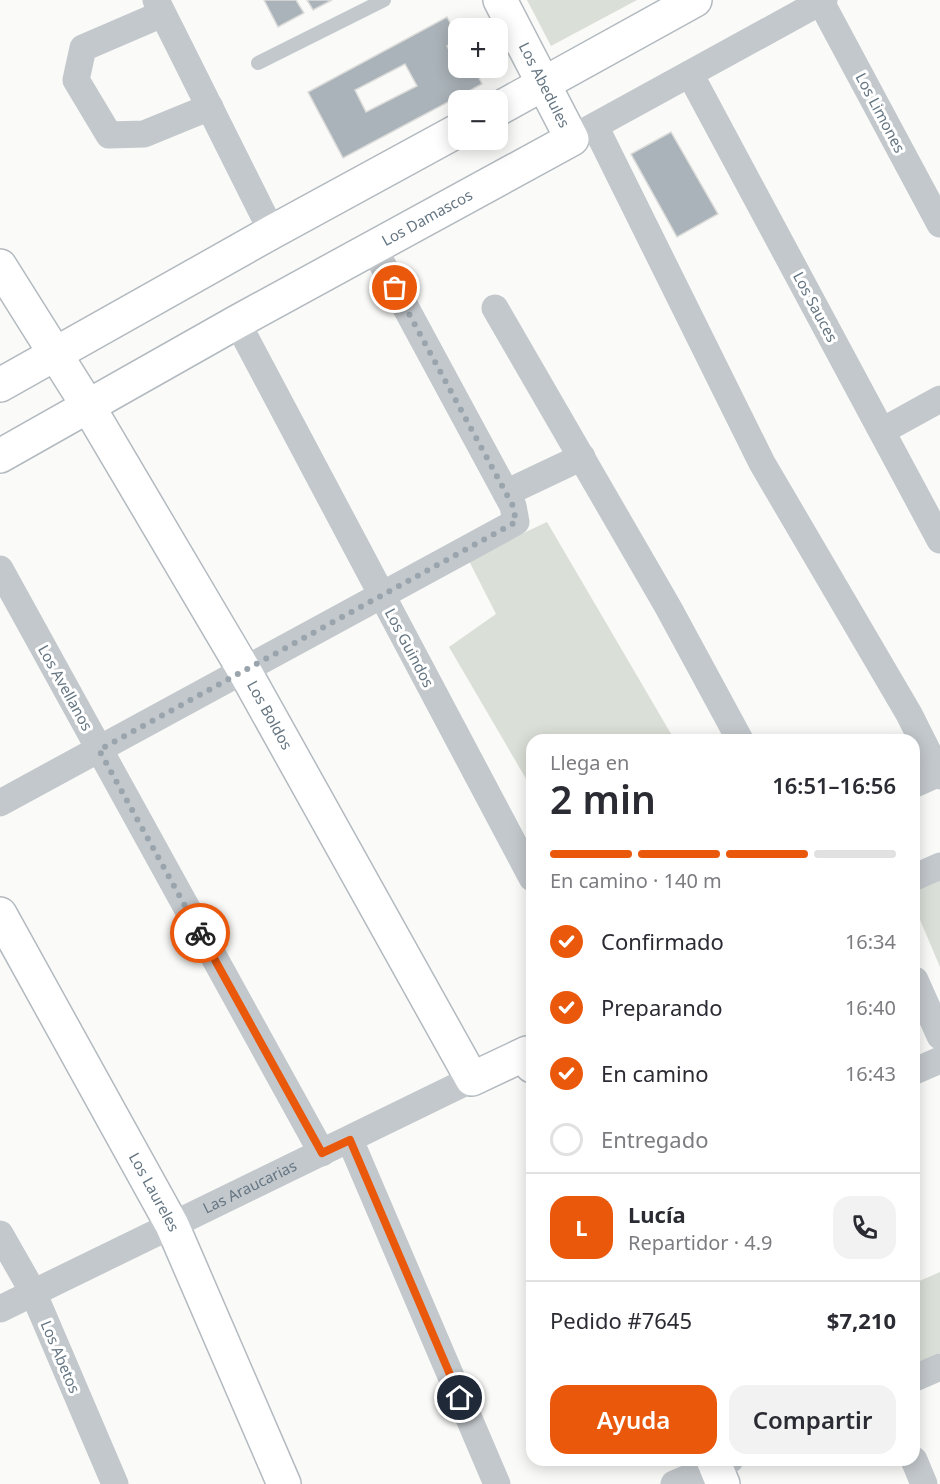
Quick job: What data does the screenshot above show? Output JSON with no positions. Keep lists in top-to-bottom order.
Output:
{
  "streets": {
    "street": [
      "Los Abedules",
      "Los Limones",
      "Los Damascos",
      "Los Sauces",
      "Los Guindos",
      "Los Avellanos",
      "Los Boldos",
      "Las Araucarias",
      "Los Laureles",
      "Los Abetos"
    ]
  },
  "crossings": [
    ["Los Abedules", "Los Damascos"],
    ["Los Limones", "Los Damascos"],
    ["Los Damascos", "Los Sauces"],
    ["Los Damascos", "Los Guindos"],
    ["Los Damascos", "Los Boldos"],
    ["Los Avellanos", "Las Araucarias"],
    ["Los Boldos", "Las Araucarias"],
    ["Las Araucarias", "Los Laureles"],
    ["Las Araucarias", "Los Abetos"]
  ],
  "page": {
    "map_buttons": ["+", "−"],
    "heading": ["2 min", "Llega en", "16:51–16:56"],
    "panel": [
      "Lucía",
      "Repartidor · 4.9",
      "Pedido #7645",
      "$7,210"
    ],
    "bar": "En camino · 140 m",
    "list": [
      ["Confirmado", "16:34"],
      ["Preparando", "16:40"],
      ["En camino", "16:43"],
      "Entregado"
    ],
    "round": "L",
    "buttons": ["Ayuda", "Compartir"]
  }
}
